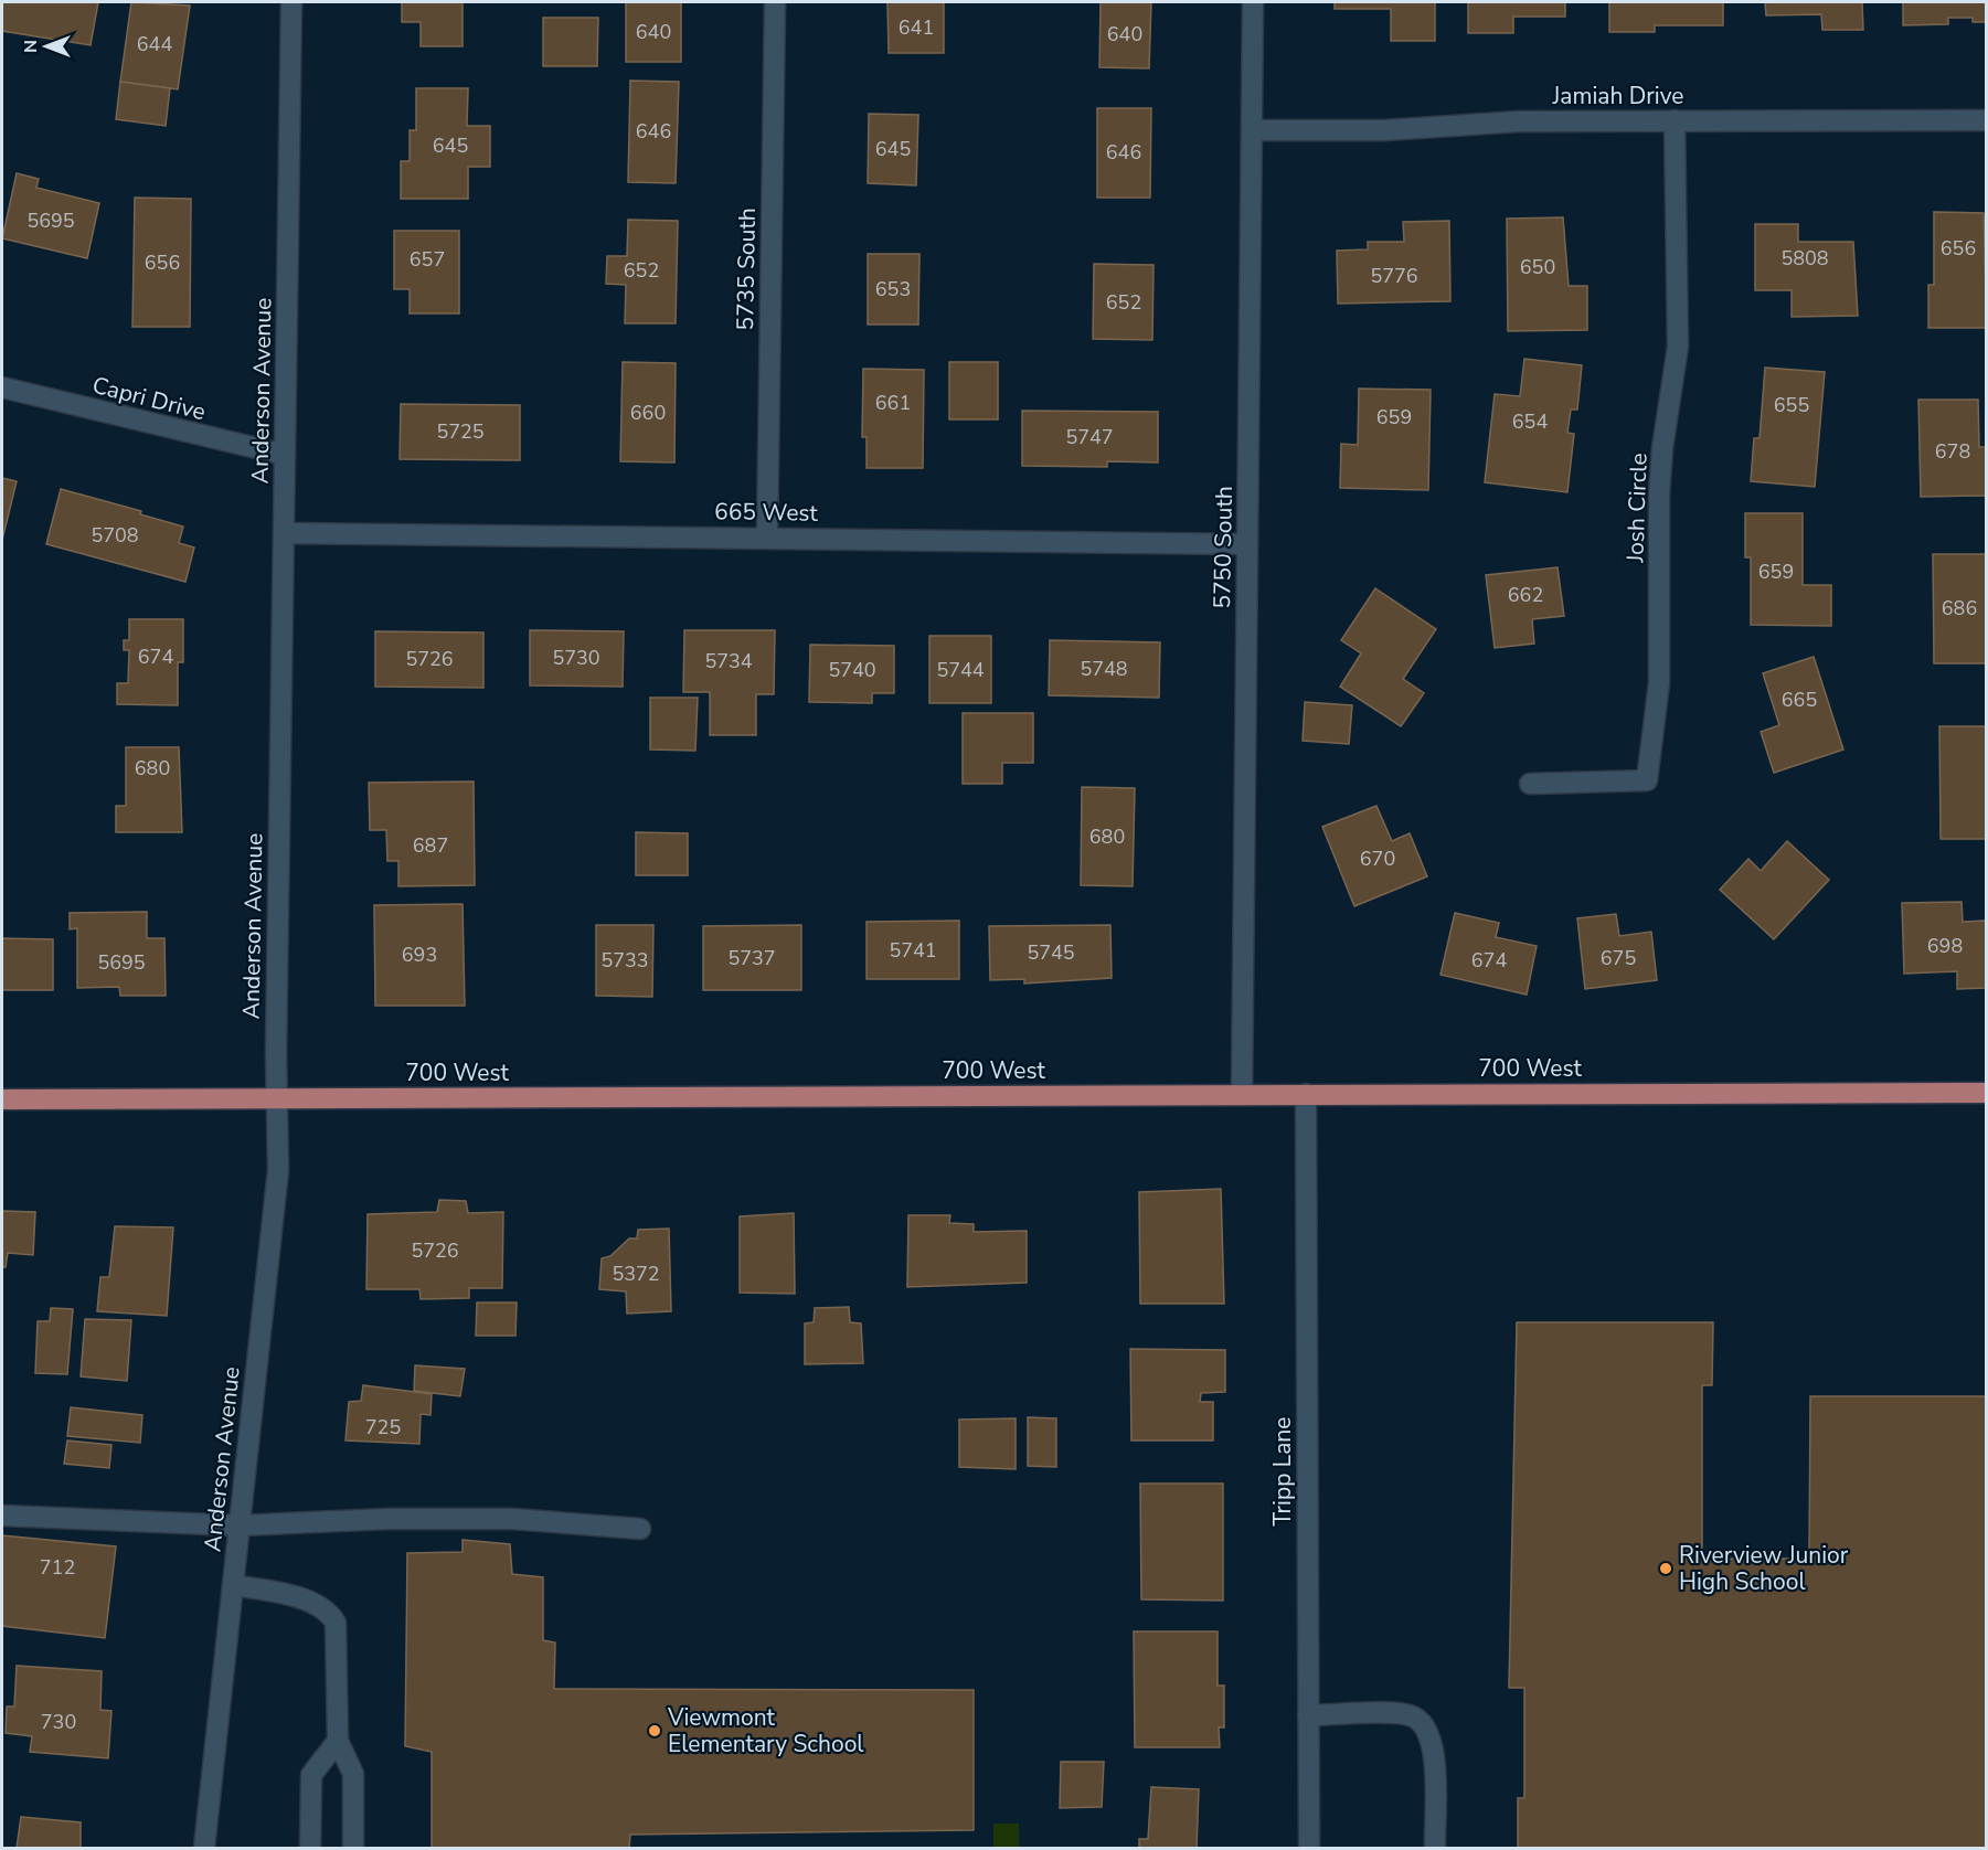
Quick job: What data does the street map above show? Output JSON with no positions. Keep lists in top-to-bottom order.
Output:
{
  "streets": {
    "main road": ["700 West"],
    "street": [
      "Jamiah Drive",
      "5735 South",
      "Anderson Avenue",
      "Capri Drive",
      "Josh Circle",
      "665 West",
      "5750 South",
      "Tripp Lane"
    ]
  },
  "crossings": [
    ["Jamiah Drive", "Josh Circle"],
    ["Jamiah Drive", "5750 South"],
    ["5735 South", "665 West"],
    ["Anderson Avenue", "Capri Drive"],
    ["Anderson Avenue", "665 West"],
    ["Anderson Avenue", "700 West"],
    ["665 West", "5750 South"],
    ["5750 South", "700 West"],
    ["700 West", "Tripp Lane"]
  ],
  "places": ["Riverview Junior High School", "Viewmont Elementary School"],
  "house_numbers": [
    "641",
    "640",
    "640",
    "644",
    "646",
    "645",
    "645",
    "646",
    "5695",
    "656",
    "5808",
    "657",
    "656",
    "650",
    "652",
    "5776",
    "653",
    "652",
    "661",
    "655",
    "660",
    "659",
    "654",
    "5725",
    "5747",
    "678",
    "5708",
    "659",
    "662",
    "686",
    "674",
    "5730",
    "5726",
    "5734",
    "5748",
    "5740",
    "5744",
    "665",
    "680",
    "680",
    "687",
    "670",
    "698",
    "5741",
    "5745",
    "693",
    "5737",
    "675",
    "5733",
    "674",
    "5695",
    "5726",
    "5372",
    "725",
    "712",
    "730"
  ],
  "north": "left"
}
